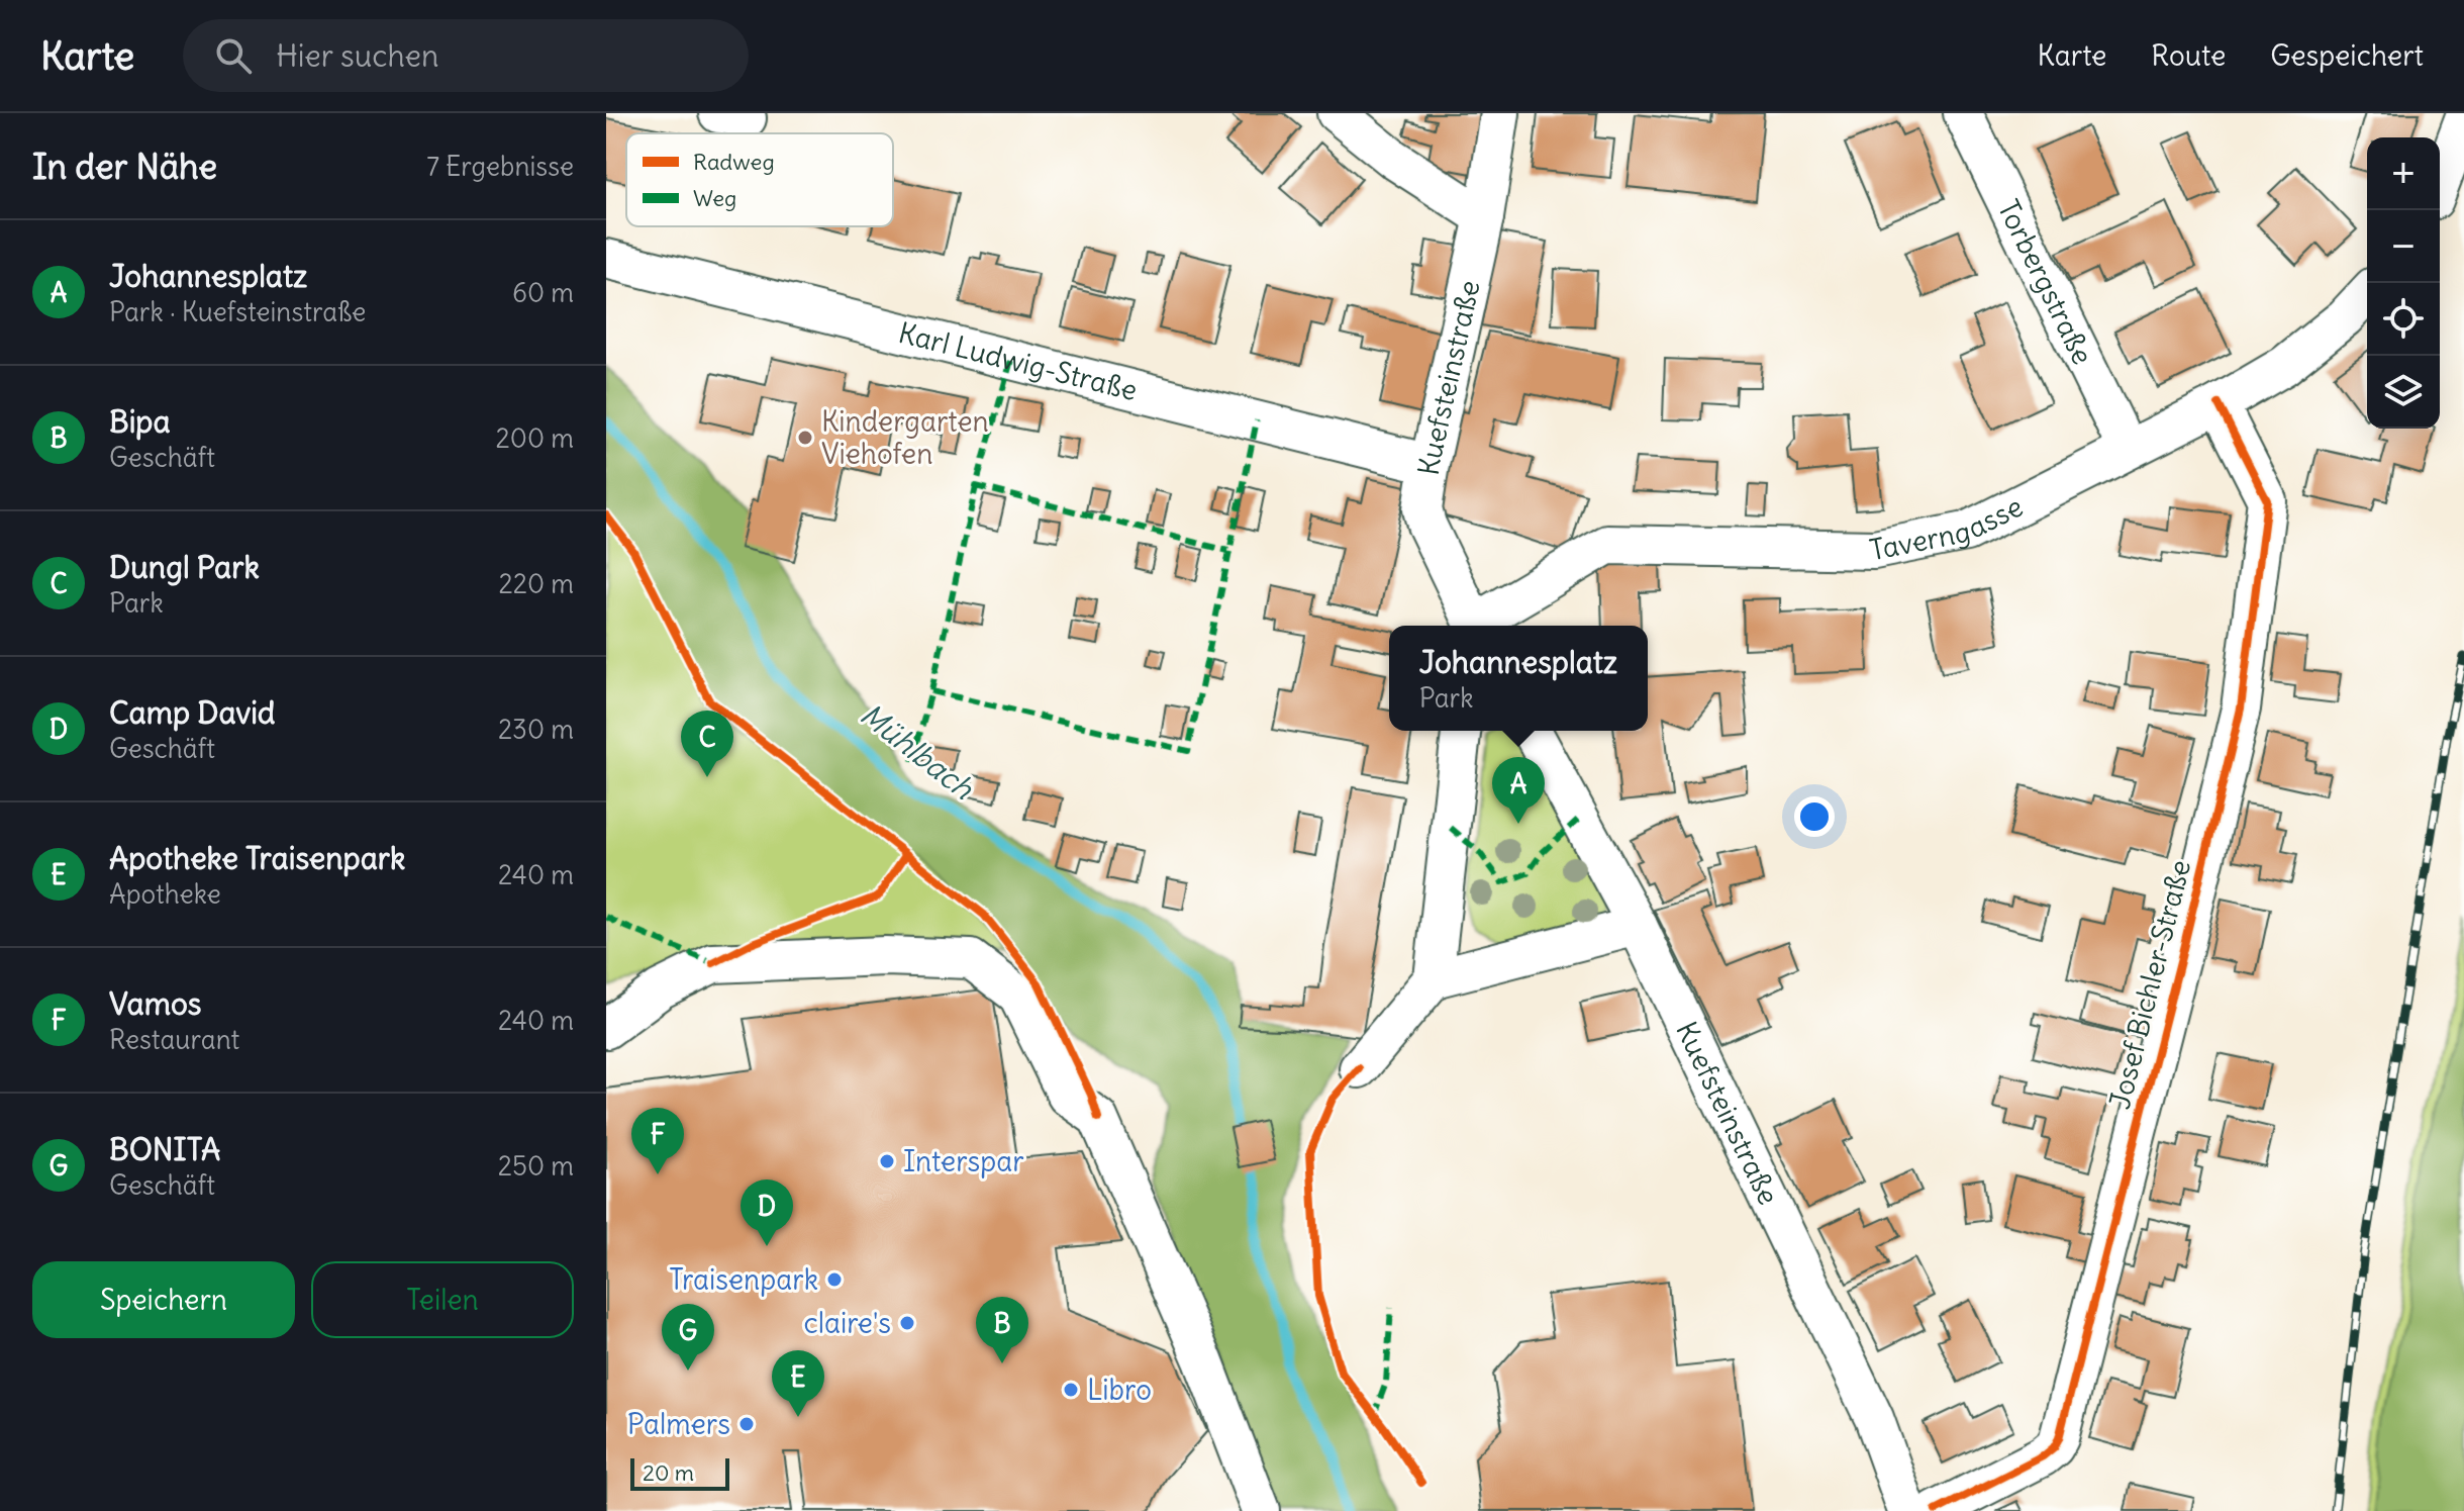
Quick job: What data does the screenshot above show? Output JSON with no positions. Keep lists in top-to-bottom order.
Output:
{
  "streets": {
    "street": [
      "Torbergstraße",
      "Karl Ludwig-Straße",
      "Kuefsteinstraße",
      "Taverngasse",
      "Josef Bichler-Straße"
    ]
  },
  "crossings": [
    ["Torbergstraße", "Taverngasse"],
    ["Karl Ludwig-Straße", "Kuefsteinstraße"],
    ["Taverngasse", "Josef Bichler-Straße"]
  ],
  "water": ["Mühlbach"],
  "places": [
    "Kindergarten Viehofen",
    "Interspar",
    "Traisenpark",
    "claire's",
    "Libro",
    "Palmers"
  ],
  "legend": ["Radweg", "Weg"],
  "scale_bar": "20 m",
  "page": {
    "header": "Karte",
    "search": "Hier suchen",
    "nav": ["Karte", "Route", "Gespeichert"],
    "heading": ["In der Nähe", "7 Ergebnisse"],
    "map_buttons": ["+", "−"],
    "list": [
      {
        "mark": "A",
        "name": "Johannesplatz",
        "note": "Park · Kuefsteinstraße",
        "value": "60 m"
      },
      {
        "mark": "B",
        "name": "Bipa",
        "note": "Geschäft",
        "value": "200 m"
      },
      {
        "mark": "C",
        "name": "Dungl Park",
        "note": "Park",
        "value": "220 m"
      },
      {
        "mark": "D",
        "name": "Camp David",
        "note": "Geschäft",
        "value": "230 m"
      },
      {
        "mark": "E",
        "name": "Apotheke Traisenpark",
        "note": "Apotheke",
        "value": "240 m"
      },
      {
        "mark": "F",
        "name": "Vamos",
        "note": "Restaurant",
        "value": "240 m"
      },
      {
        "mark": "G",
        "name": "BONITA",
        "note": "Geschäft",
        "value": "250 m"
      }
    ],
    "popup": ["Johannesplatz", "Park"],
    "pins": [
      "C",
      "A",
      "F",
      "D",
      "B",
      "G",
      "E"
    ],
    "buttons": ["Speichern", "Teilen"],
    "scale": "20 m"
  }
}
